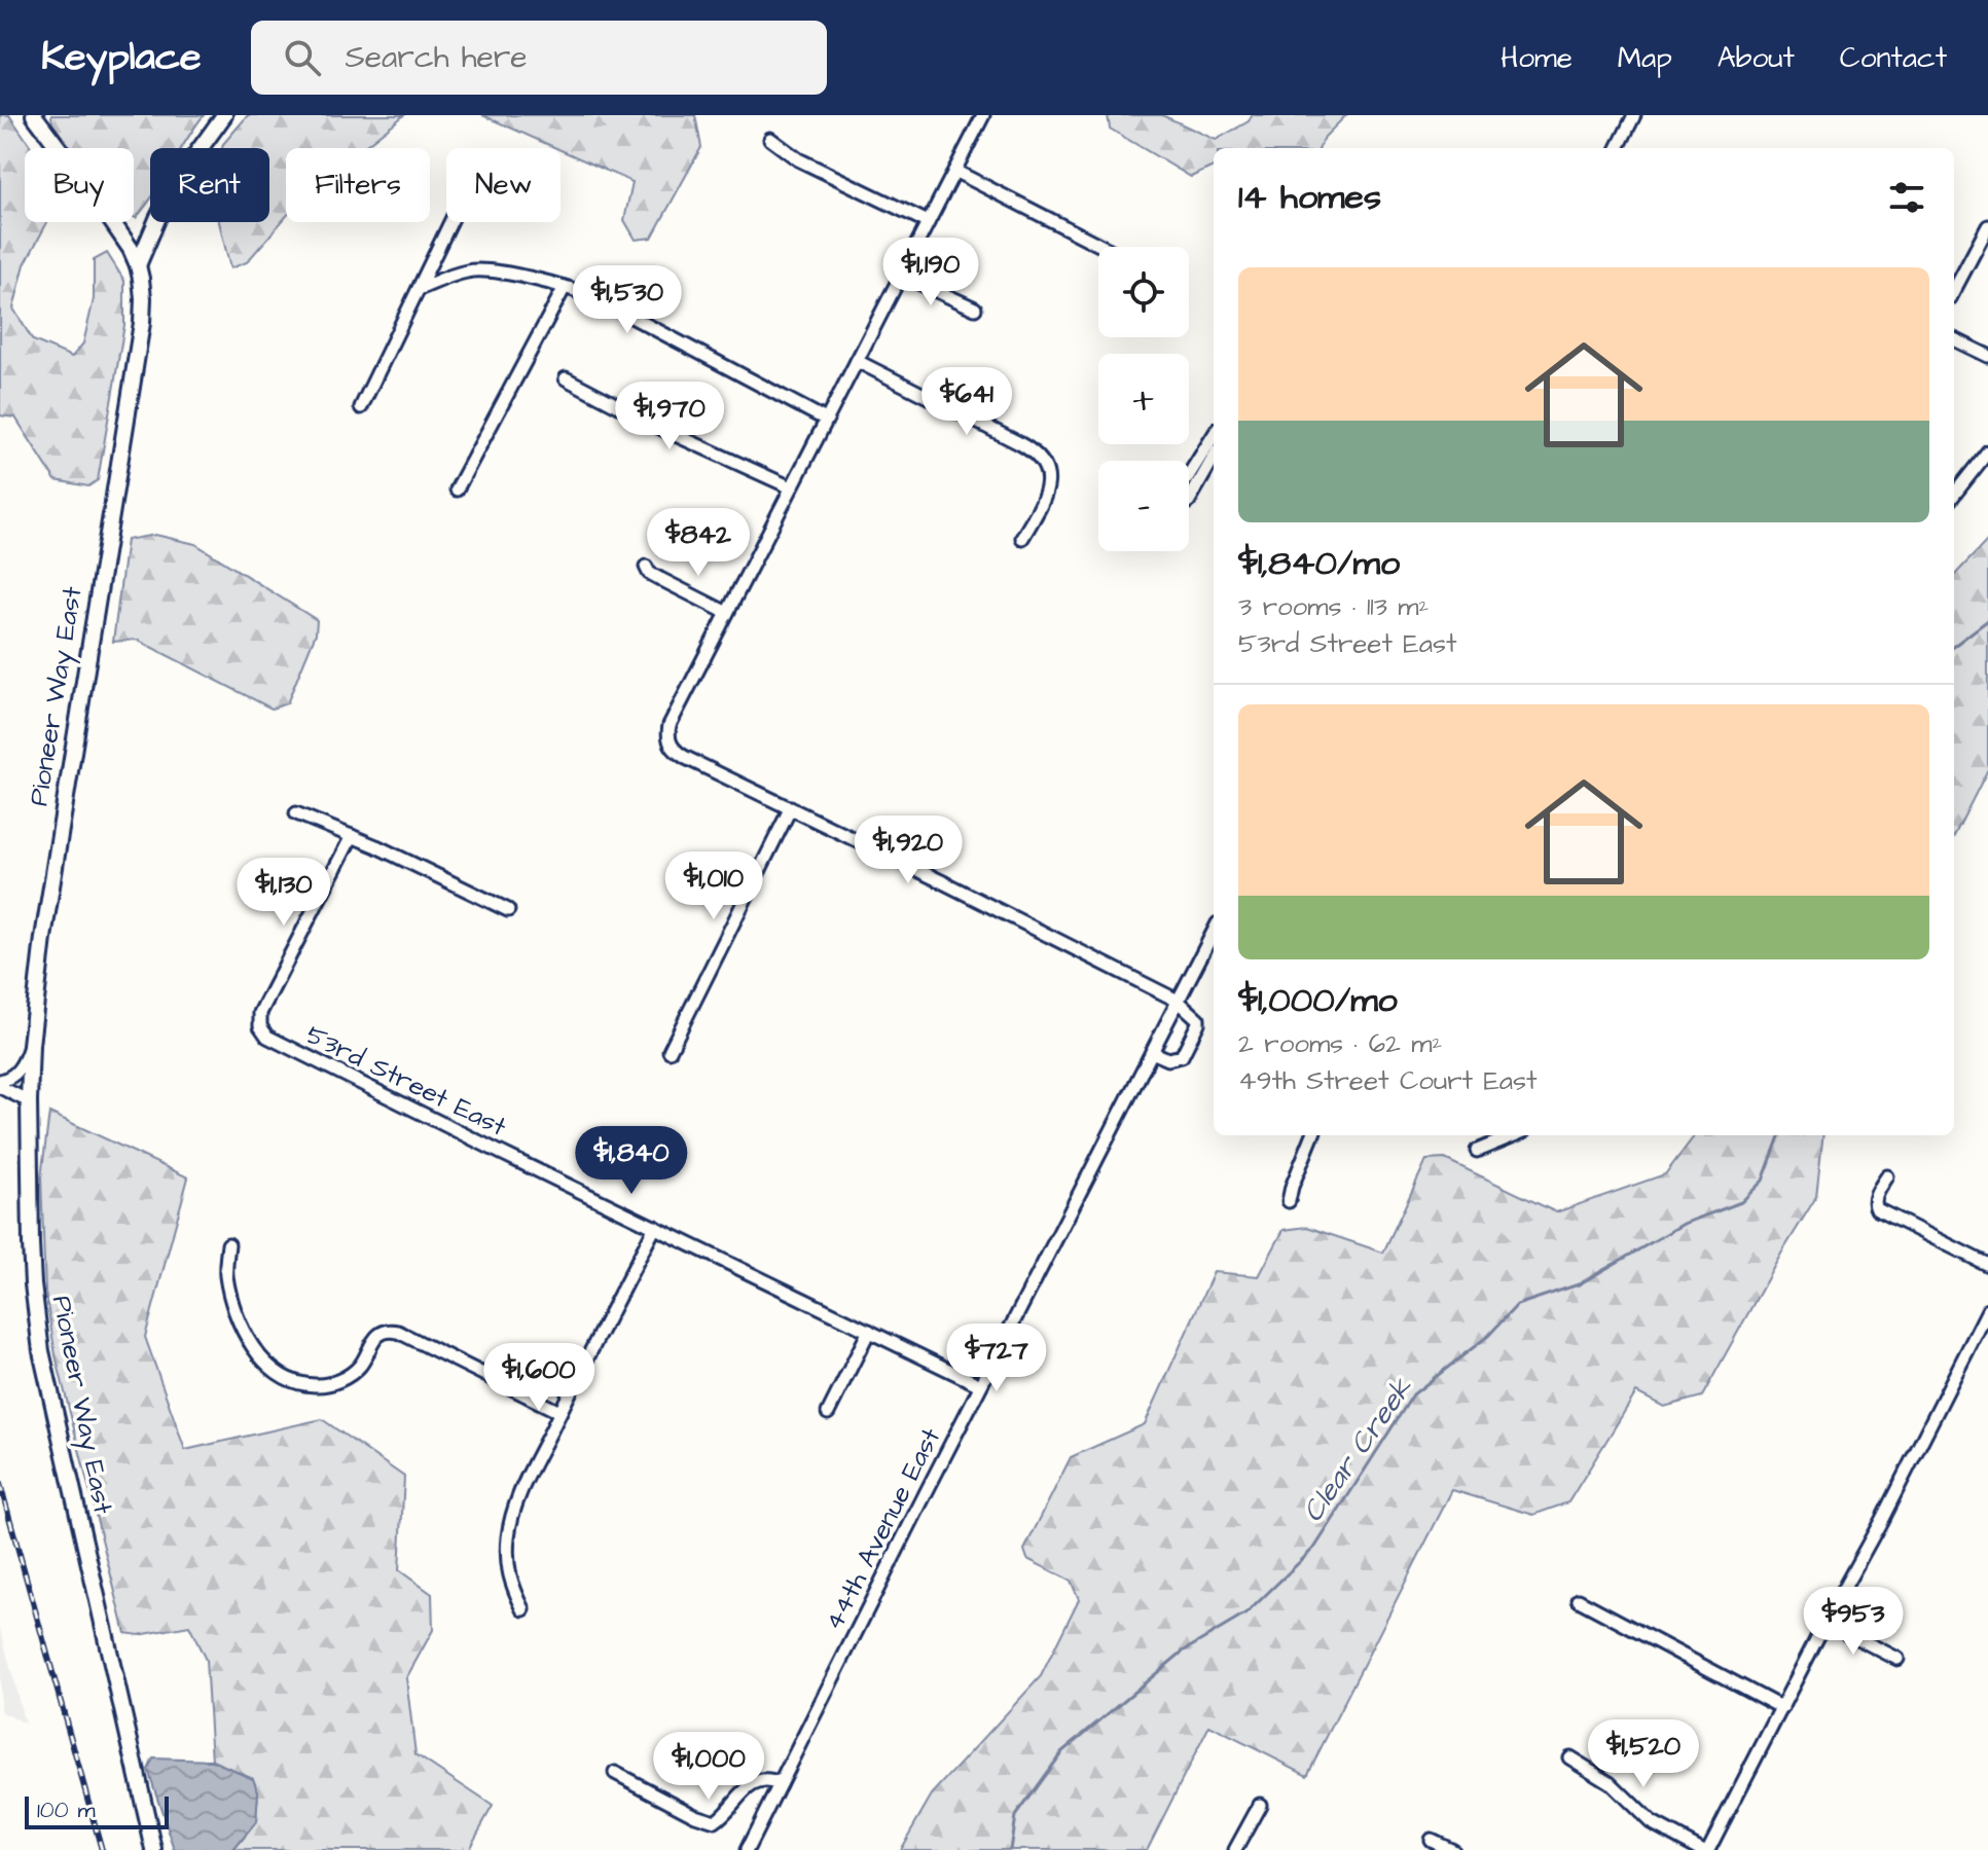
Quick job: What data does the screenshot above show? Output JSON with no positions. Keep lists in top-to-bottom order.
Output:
{
  "streets": {
    "main road": ["Pioneer Way East"],
    "street": ["53rd Street East", "44th Avenue East"]
  },
  "crossings": [
    ["53rd Street East", "44th Avenue East"]
  ],
  "water": ["Clear Creek"],
  "scale_bar": "100 m",
  "page": {
    "header": "Keyplace",
    "search": "Search here",
    "nav": [
      "Home",
      "Map",
      "About",
      "Contact"
    ],
    "chip": [
      "Buy",
      "Rent",
      "Filters",
      "New"
    ],
    "heading": "14 homes",
    "price": [
      "$1,190",
      "$1,530",
      "$641",
      "$1,970",
      "$842",
      "$1,920",
      "$1,010",
      "$1,130",
      "$1,840",
      "$727",
      "$1,600",
      "$953",
      "$1,520",
      "$1,000"
    ],
    "map_buttons": ["+", "−"],
    "list": [
      {
        "name": "$1,840/mo",
        "note": "3 rooms · 113 m² · 53rd Street East"
      },
      {
        "name": "$1,000/mo",
        "note": "2 rooms · 62 m² · 49th Street Court East"
      }
    ],
    "scale": "100 m"
  }
}
